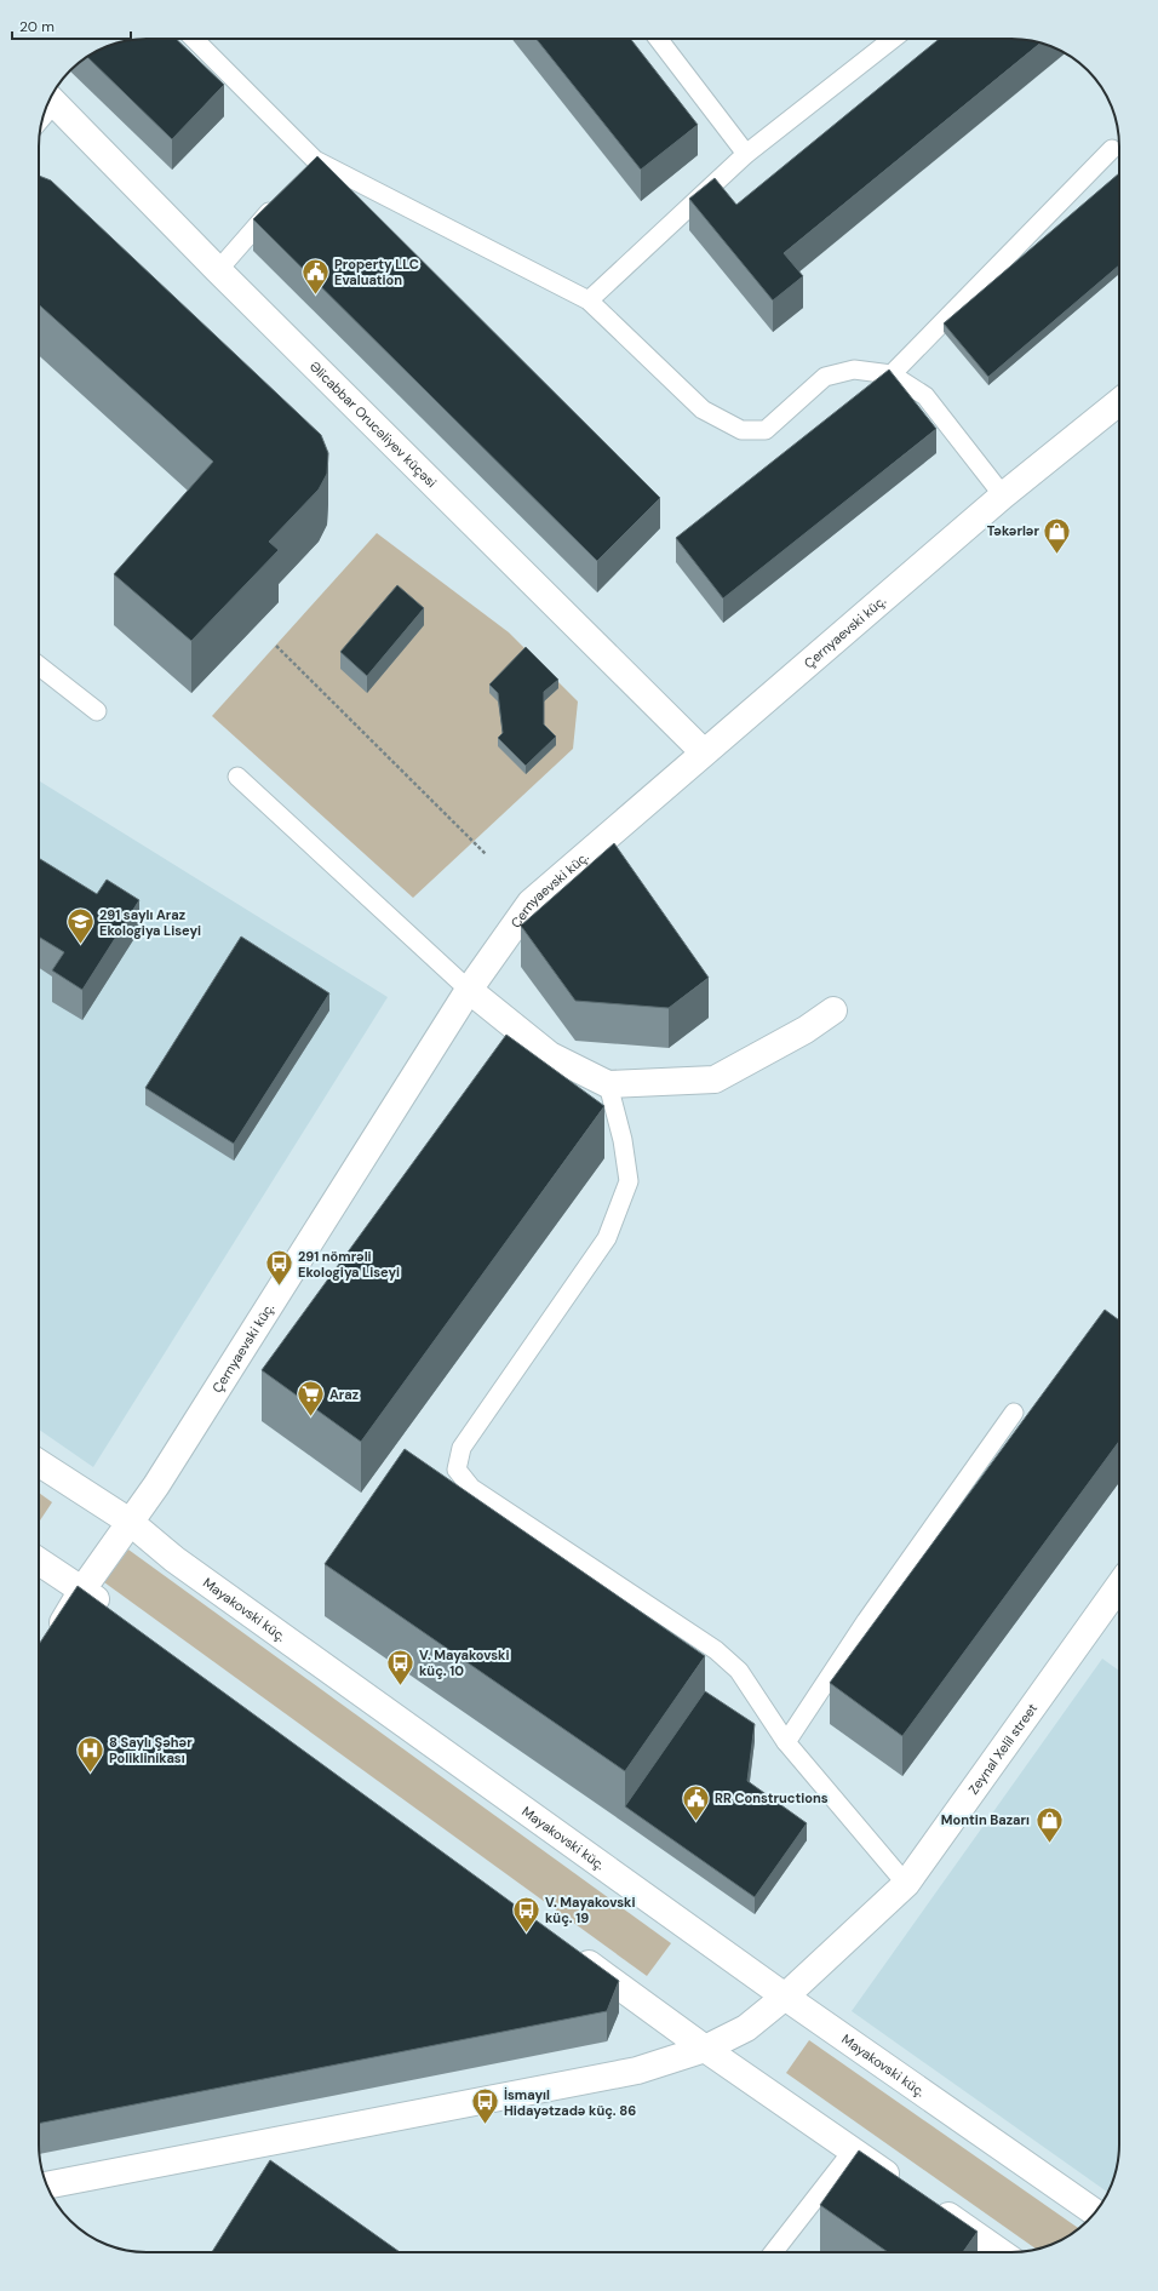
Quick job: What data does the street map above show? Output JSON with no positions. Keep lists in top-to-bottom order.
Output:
{
  "streets": {
    "street": [
      "Əlicabbar Orucəliyev küçəsi",
      "Çernyaevski küç.",
      "Mayakovski küç.",
      "Zeynal Xelil street"
    ]
  },
  "crossings": [
    ["Əlicabbar Orucəliyev küçəsi", "Çernyaevski küç."],
    ["Çernyaevski küç.", "Mayakovski küç."],
    ["Mayakovski küç.", "Zeynal Xelil street"]
  ],
  "places": {
    "public building": ["Property LLC Evaluation", "RR Constructions"],
    "shop": ["Təkərlər", "Montin Bazarı"],
    "school or university": ["291 saylı Araz Ekologiya Liseyi"],
    "bus stop": [
      "291 nömrəli Ekologiya Liseyi",
      "V. Mayakovski küç. 10",
      "V. Mayakovski küç. 19",
      "İsmayıl Hidayətzadə küç. 86"
    ],
    "supermarket": ["Araz"],
    "hospital": ["8 Saylı Şəhər Poliklinikası"]
  },
  "scale_bar": "20 m"
}
